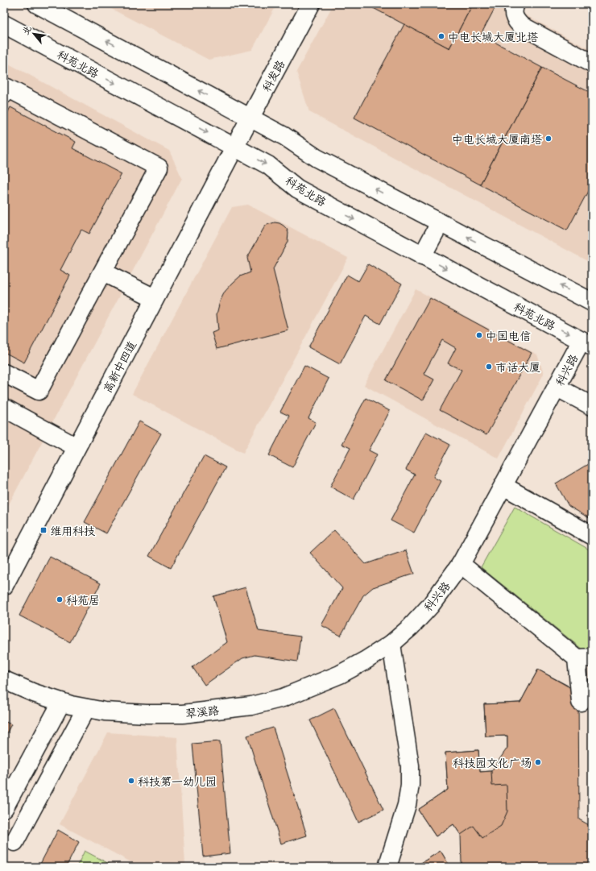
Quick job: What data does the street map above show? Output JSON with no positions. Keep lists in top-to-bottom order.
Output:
{
  "streets": {
    "main road": [
      "科苑北路",
      "科发路",
      "高新中四道",
      "科兴路",
      "翠溪路"
    ]
  },
  "crossings": [
    ["科苑北路", "科发路"],
    ["科苑北路", "高新中四道"],
    ["科苑北路", "科兴路"],
    ["科发路", "高新中四道"],
    ["科兴路", "翠溪路"]
  ],
  "places": {
    "other": [
      "中电长城大厦北塔",
      "中电长城大厦南塔",
      "中国电信",
      "市话大厦",
      "科苑居",
      "科技园文化广场",
      "科技第一幼儿园"
    ],
    "transit": ["维用科技"]
  },
  "north": "top left"
}
